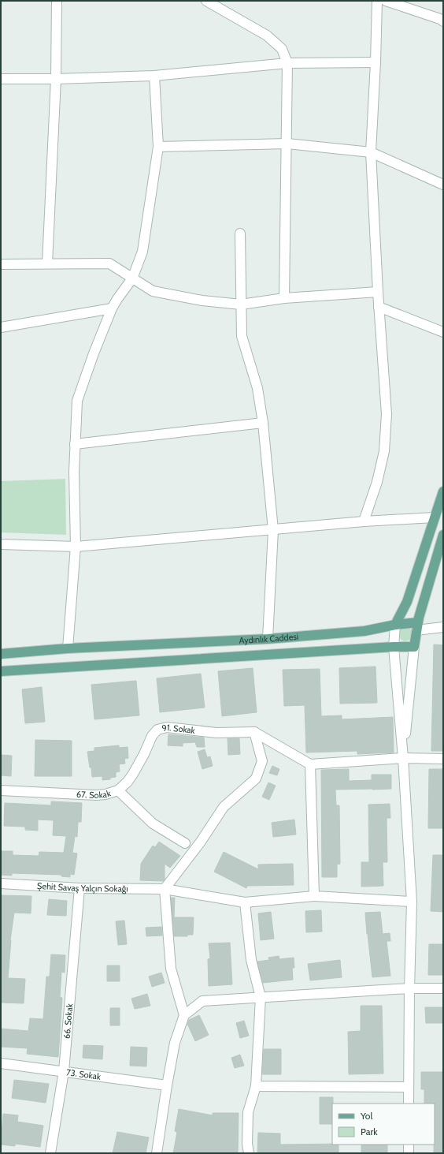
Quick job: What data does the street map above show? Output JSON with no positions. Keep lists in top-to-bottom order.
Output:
{
  "streets": {
    "main road": ["Aydınlık Caddesi"],
    "street": [
      "91. Sokak",
      "67. Sokak",
      "Şehit Savaş Yalçın Sokağı",
      "66. Sokak",
      "73. Sokak"
    ]
  },
  "crossings": [
    ["91. Sokak", "67. Sokak"],
    ["Şehit Savaş Yalçın Sokağı", "66. Sokak"],
    ["66. Sokak", "73. Sokak"]
  ],
  "legend": ["Yol", "Park"]
}
